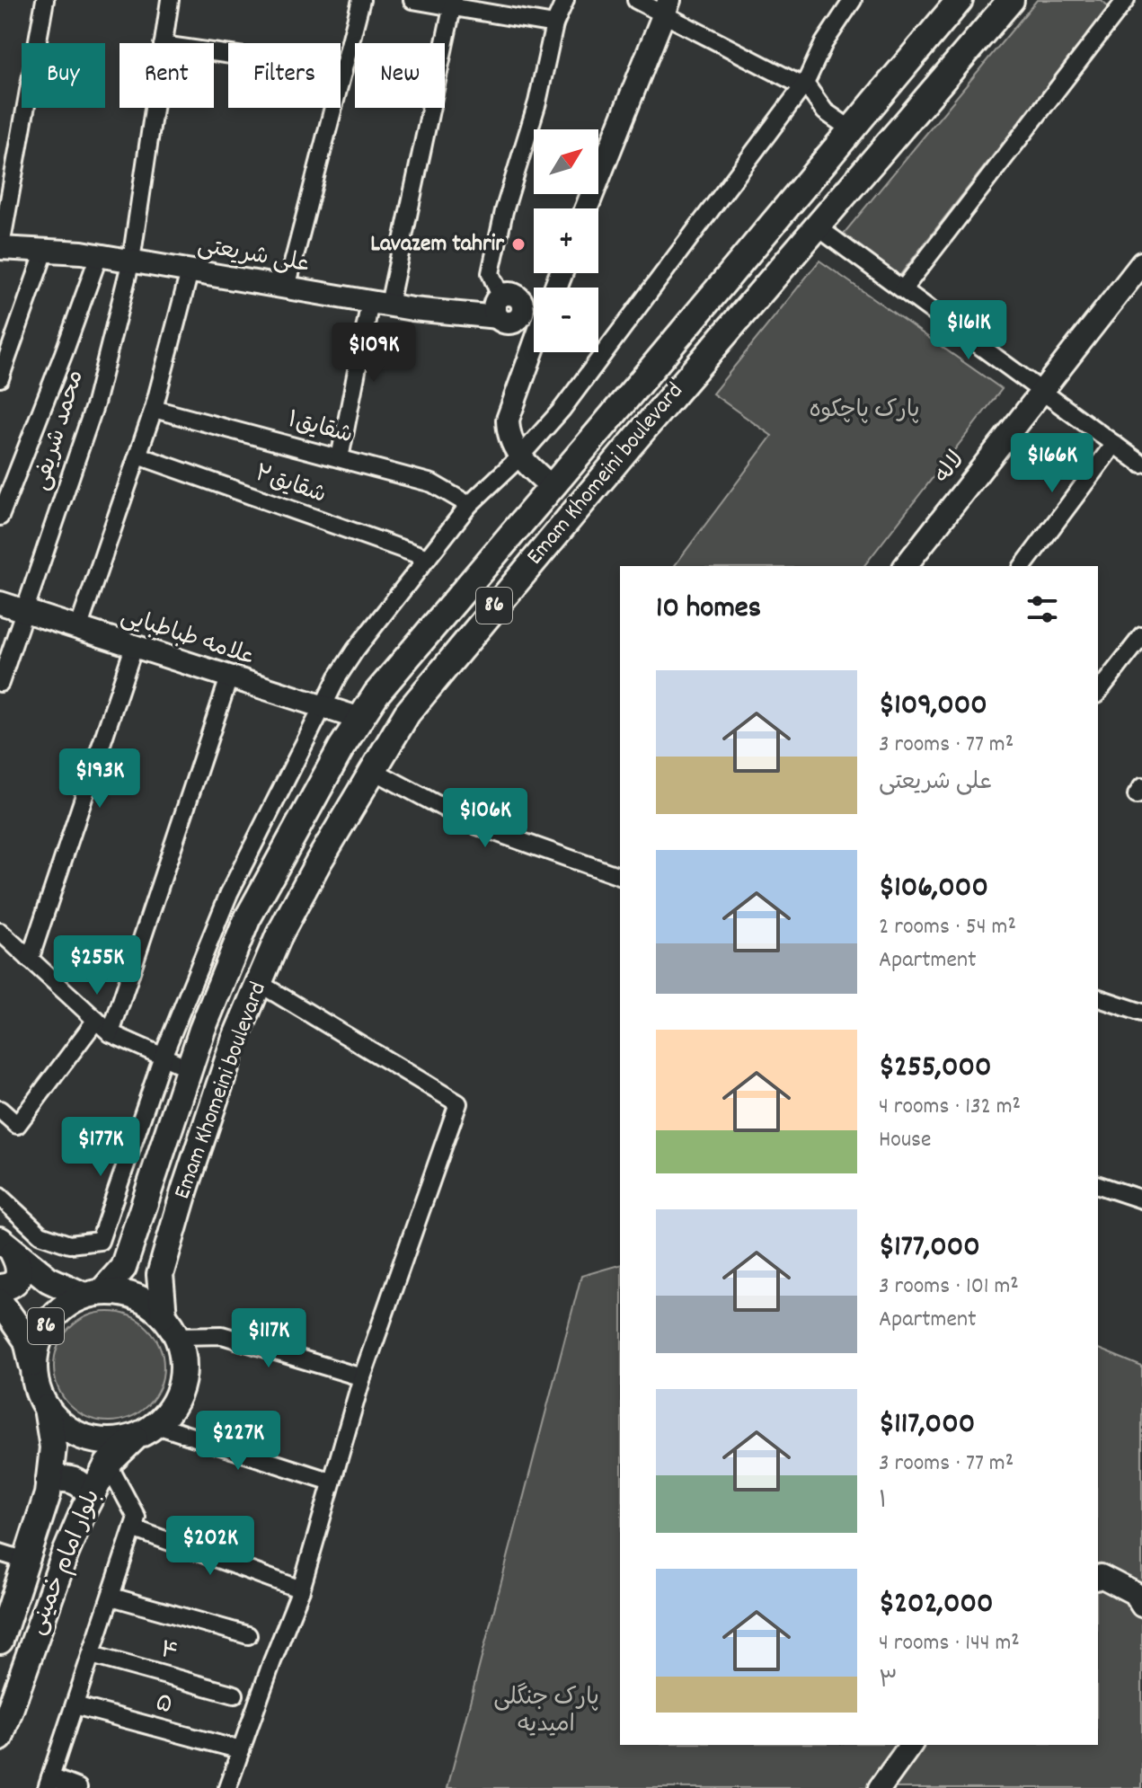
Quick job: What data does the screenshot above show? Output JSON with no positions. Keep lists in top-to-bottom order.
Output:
{
  "streets": {
    "main road": ["Emam Khomeini boulevard", "86", "بلوار امام خمینی"],
    "street": [
      "علی شریعتی",
      "شقایق۱",
      "محمد شریفی",
      "لاله",
      "شقایق۲",
      "علامه طباطبایی",
      "۴",
      "۵"
    ]
  },
  "crossings": [
    ["علی شریعتی", "محمد شریفی"],
    ["محمد شریفی", "علامه طباطبایی"],
    ["Emam Khomeini boulevard", "86"],
    ["Emam Khomeini boulevard", "علامه طباطبایی"],
    ["Emam Khomeini boulevard", "بلوار امام خمینی"],
    ["86", "بلوار امام خمینی"]
  ],
  "parks": ["پارک پاچکوه", "پارک جنگلی امیدیه"],
  "places": ["Lavazem tahrir"],
  "north": "top right",
  "page": {
    "chip": [
      "Buy",
      "Rent",
      "Filters",
      "New"
    ],
    "map_buttons": ["+", "−"],
    "price": [
      "$161K",
      "$109K",
      "$166K",
      "$193K",
      "$106K",
      "$255K",
      "$177K",
      "$117K",
      "$227K",
      "$202K"
    ],
    "heading": "10 homes",
    "list": [
      {
        "name": "$109,000",
        "note": "3 rooms · 77 m² · علی شریعتی"
      },
      {
        "name": "$106,000",
        "note": "2 rooms · 54 m² · Apartment"
      },
      {
        "name": "$255,000",
        "note": "4 rooms · 132 m² · House"
      },
      {
        "name": "$177,000",
        "note": "3 rooms · 101 m² · Apartment"
      },
      {
        "name": "$117,000",
        "note": "3 rooms · 77 m² · ۱"
      },
      {
        "name": "$202,000",
        "note": "4 rooms · 144 m² · ۳"
      }
    ]
  }
}
